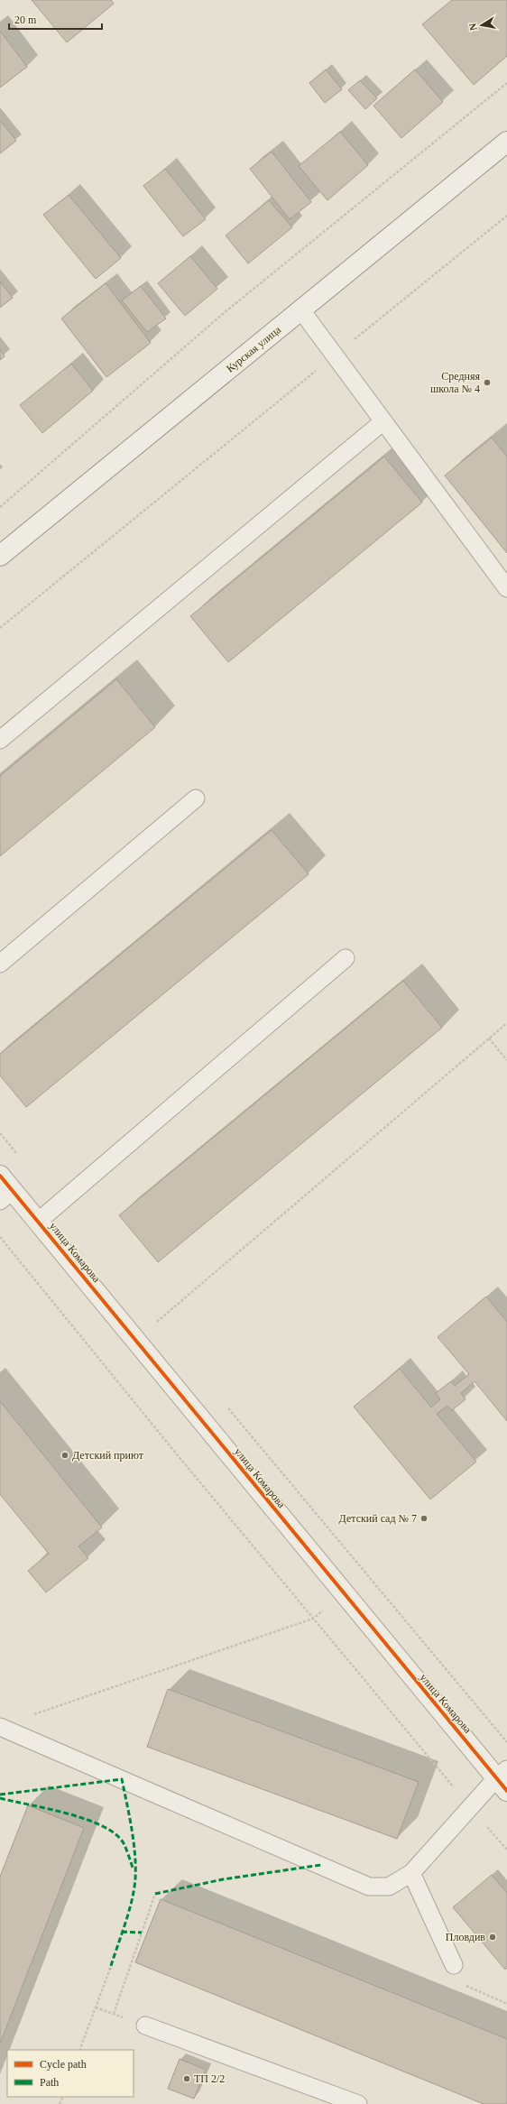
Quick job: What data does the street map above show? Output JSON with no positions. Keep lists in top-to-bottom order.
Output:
{
  "streets": {
    "street": ["Курская улица", "улица Комарова"]
  },
  "places": [
    "Средняя школа № 4",
    "Детский приют",
    "Детский сад № 7",
    "Пловдив",
    "ТП 2/2"
  ],
  "legend": ["Cycle path", "Path"],
  "scale_bar": "20 m",
  "north": "left"
}
